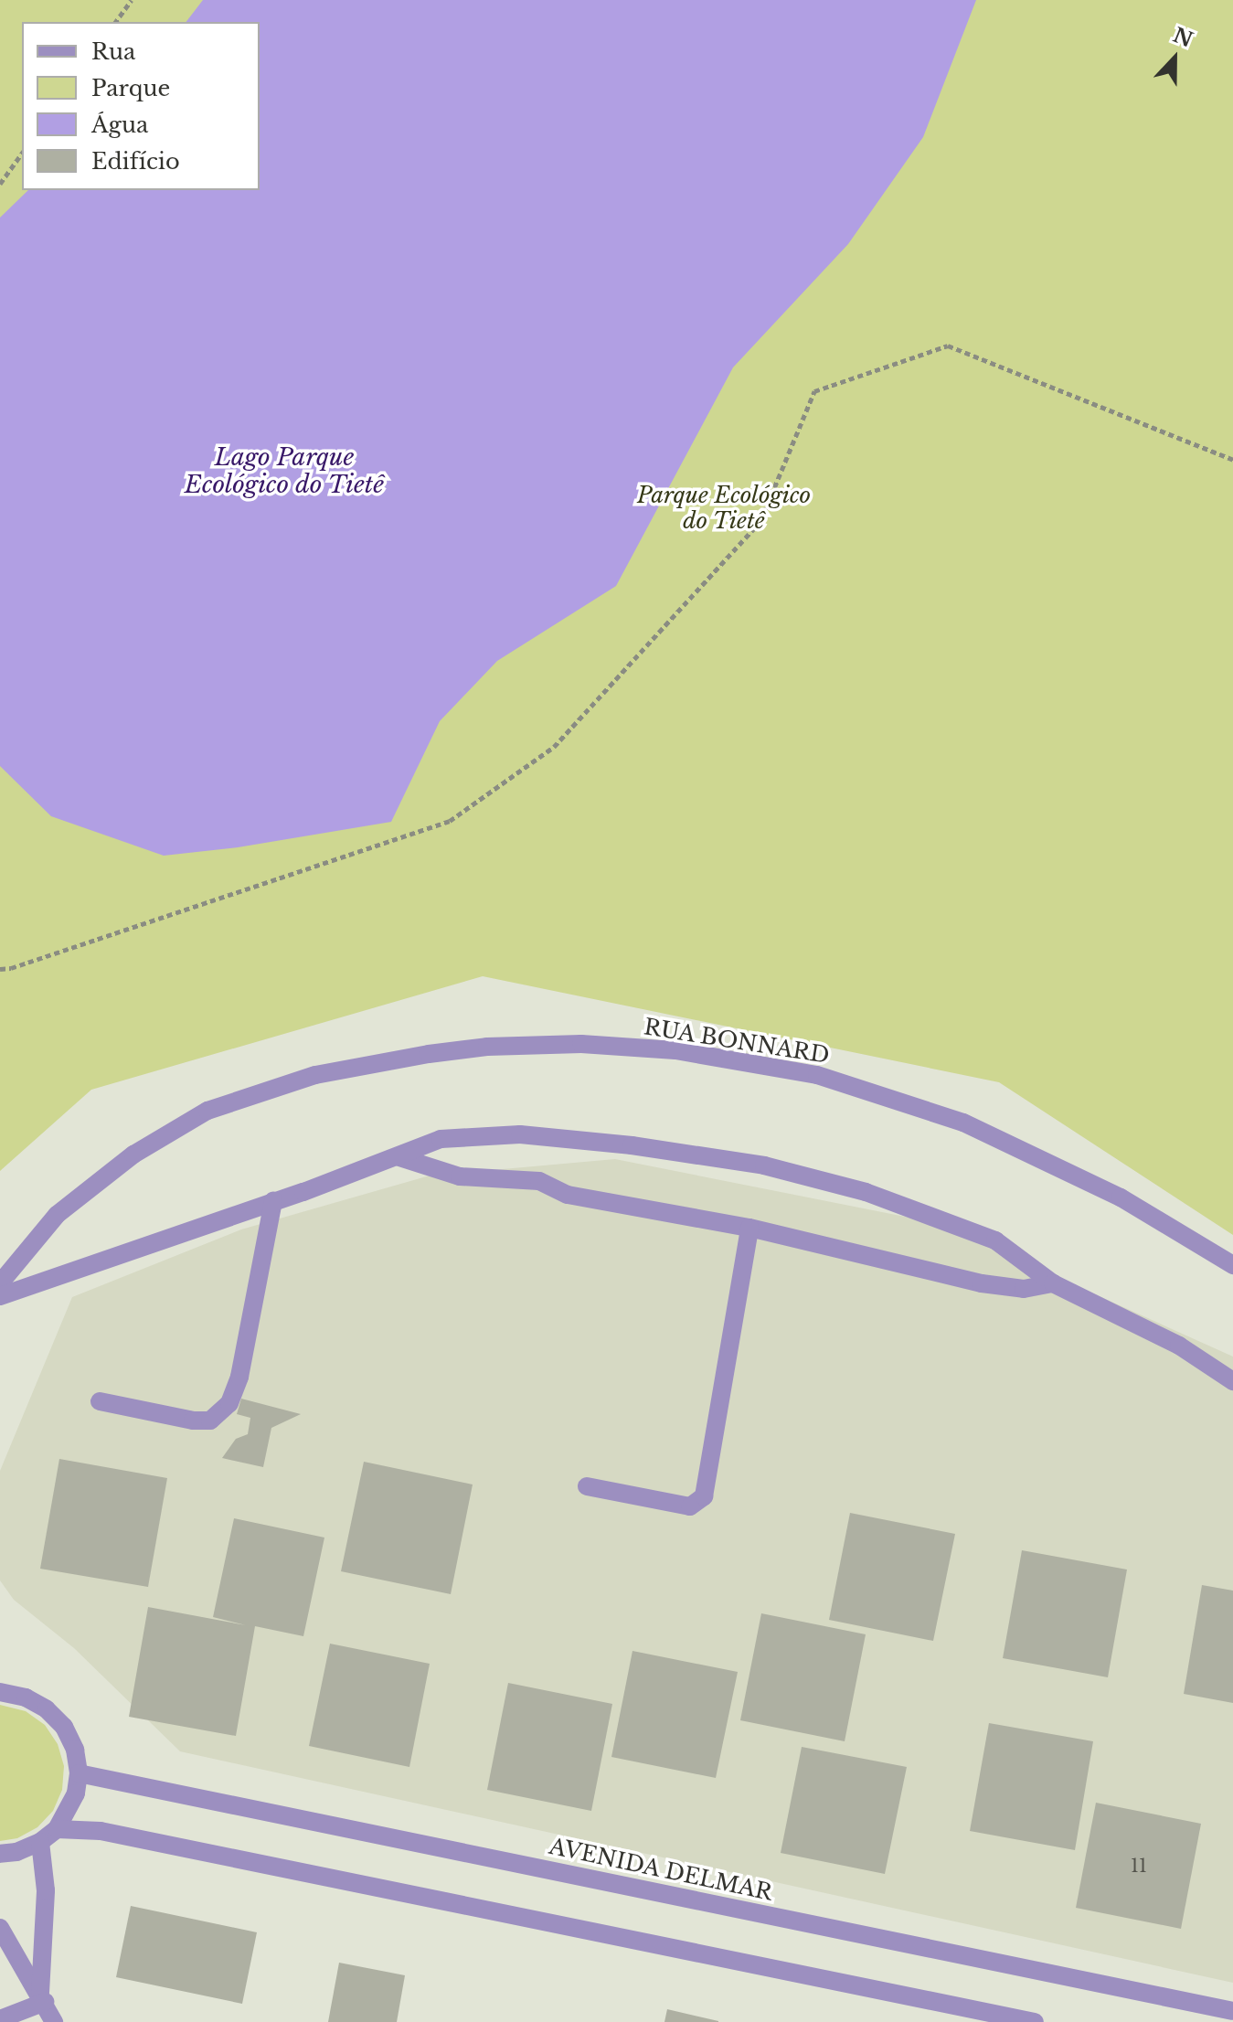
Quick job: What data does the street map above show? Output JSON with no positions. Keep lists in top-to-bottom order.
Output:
{
  "streets": {
    "street": ["RUA BONNARD", "AVENIDA DELMAR"]
  },
  "water": ["Lago Parque Ecológico do Tietê"],
  "parks": ["Parque Ecológico do Tietê"],
  "house_numbers": ["11"],
  "legend": [
    "Rua",
    "Parque",
    "Água",
    "Edifício"
  ],
  "north": "top"
}
